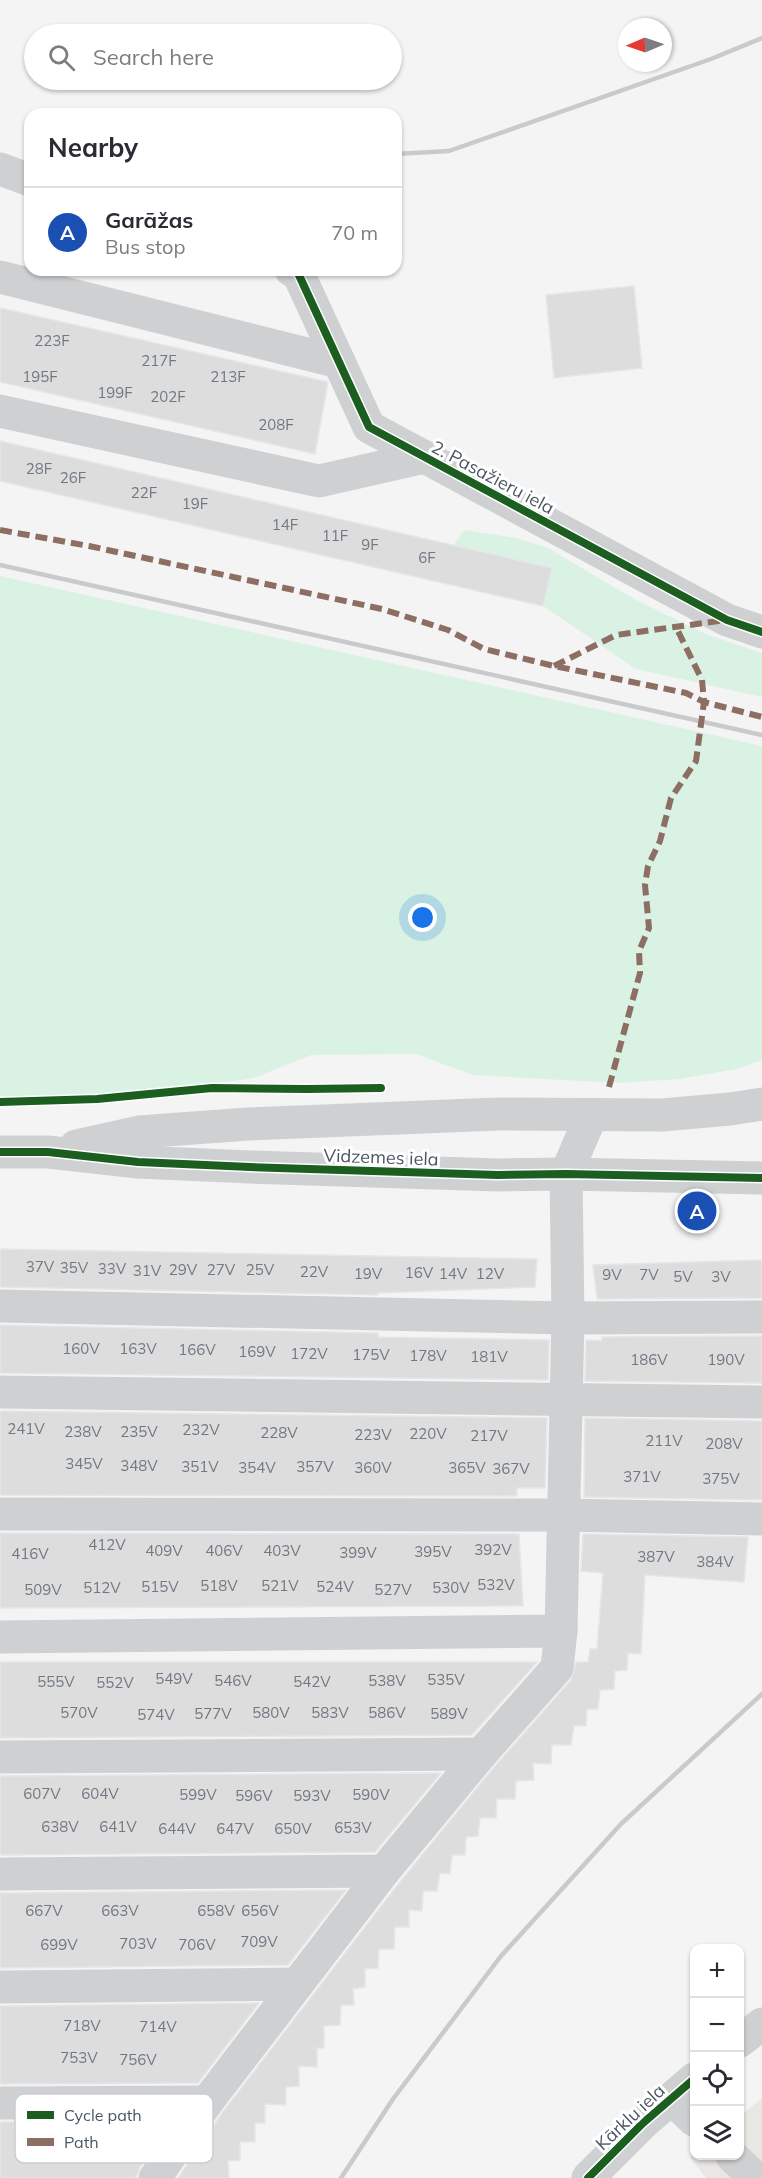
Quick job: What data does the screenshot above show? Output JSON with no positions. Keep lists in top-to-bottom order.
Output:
{
  "streets": {
    "street": ["2. Pasažieru iela", "Vidzemes iela", "Kārklu iela"]
  },
  "house_numbers": [
    "223F",
    "217F",
    "195F",
    "213F",
    "199F",
    "202F",
    "208F",
    "28F",
    "26F",
    "22F",
    "19F",
    "14F",
    "11F",
    "9F",
    "6F",
    "37V",
    "35V",
    "33V",
    "29V",
    "27V",
    "25V",
    "31V",
    "22V",
    "16V",
    "19V",
    "14V",
    "12V",
    "9V",
    "7V",
    "5V",
    "3V",
    "160V",
    "163V",
    "166V",
    "169V",
    "172V",
    "175V",
    "178V",
    "181V",
    "186V",
    "190V",
    "241V",
    "232V",
    "238V",
    "235V",
    "228V",
    "220V",
    "223V",
    "217V",
    "211V",
    "208V",
    "345V",
    "348V",
    "351V",
    "357V",
    "354V",
    "360V",
    "365V",
    "367V",
    "371V",
    "375V",
    "412V",
    "392V",
    "409V",
    "406V",
    "403V",
    "395V",
    "399V",
    "416V",
    "387V",
    "384V",
    "532V",
    "518V",
    "521V",
    "515V",
    "524V",
    "512V",
    "530V",
    "509V",
    "527V",
    "549V",
    "535V",
    "546V",
    "538V",
    "555V",
    "542V",
    "552V",
    "570V",
    "580V",
    "583V",
    "586V",
    "577V",
    "589V",
    "574V",
    "607V",
    "604V",
    "599V",
    "590V",
    "596V",
    "593V",
    "638V",
    "641V",
    "653V",
    "644V",
    "647V",
    "650V",
    "667V",
    "663V",
    "658V",
    "656V",
    "709V",
    "703V",
    "699V",
    "706V",
    "718V",
    "714V",
    "753V",
    "756V"
  ],
  "legend": ["Cycle path", "Path"],
  "north": "left",
  "page": {
    "search": "Search here",
    "heading": "Nearby",
    "list": [
      {
        "mark": "A",
        "name": "Garāžas",
        "note": "Bus stop",
        "value": "70 m"
      }
    ],
    "pins": "A",
    "map_buttons": ["+", "−"]
  }
}
